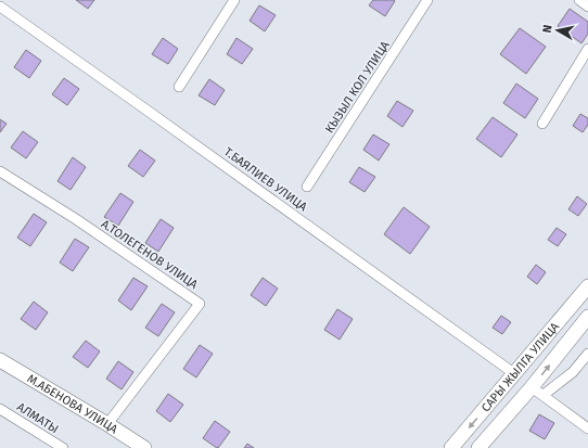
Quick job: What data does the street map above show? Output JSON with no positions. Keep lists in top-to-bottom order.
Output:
{
  "streets": {
    "main road": ["САРЫ ЖЫЛГА УЛИЦА", "М.АБЕНОВА УЛИЦА"],
    "street": [
      "КЫЗЫЛ КОЛ УЛИЦА",
      "Т.БАЯЛИЕВ УЛИЦА",
      "А.ТОЛЕГЕНОВ УЛИЦА",
      "АЛМАТЫ"
    ]
  },
  "crossings": [
    ["Т.БАЯЛИЕВ УЛИЦА", "САРЫ ЖЫЛГА УЛИЦА"],
    ["А.ТОЛЕГЕНОВ УЛИЦА", "М.АБЕНОВА УЛИЦА"]
  ],
  "north": "left"
}
